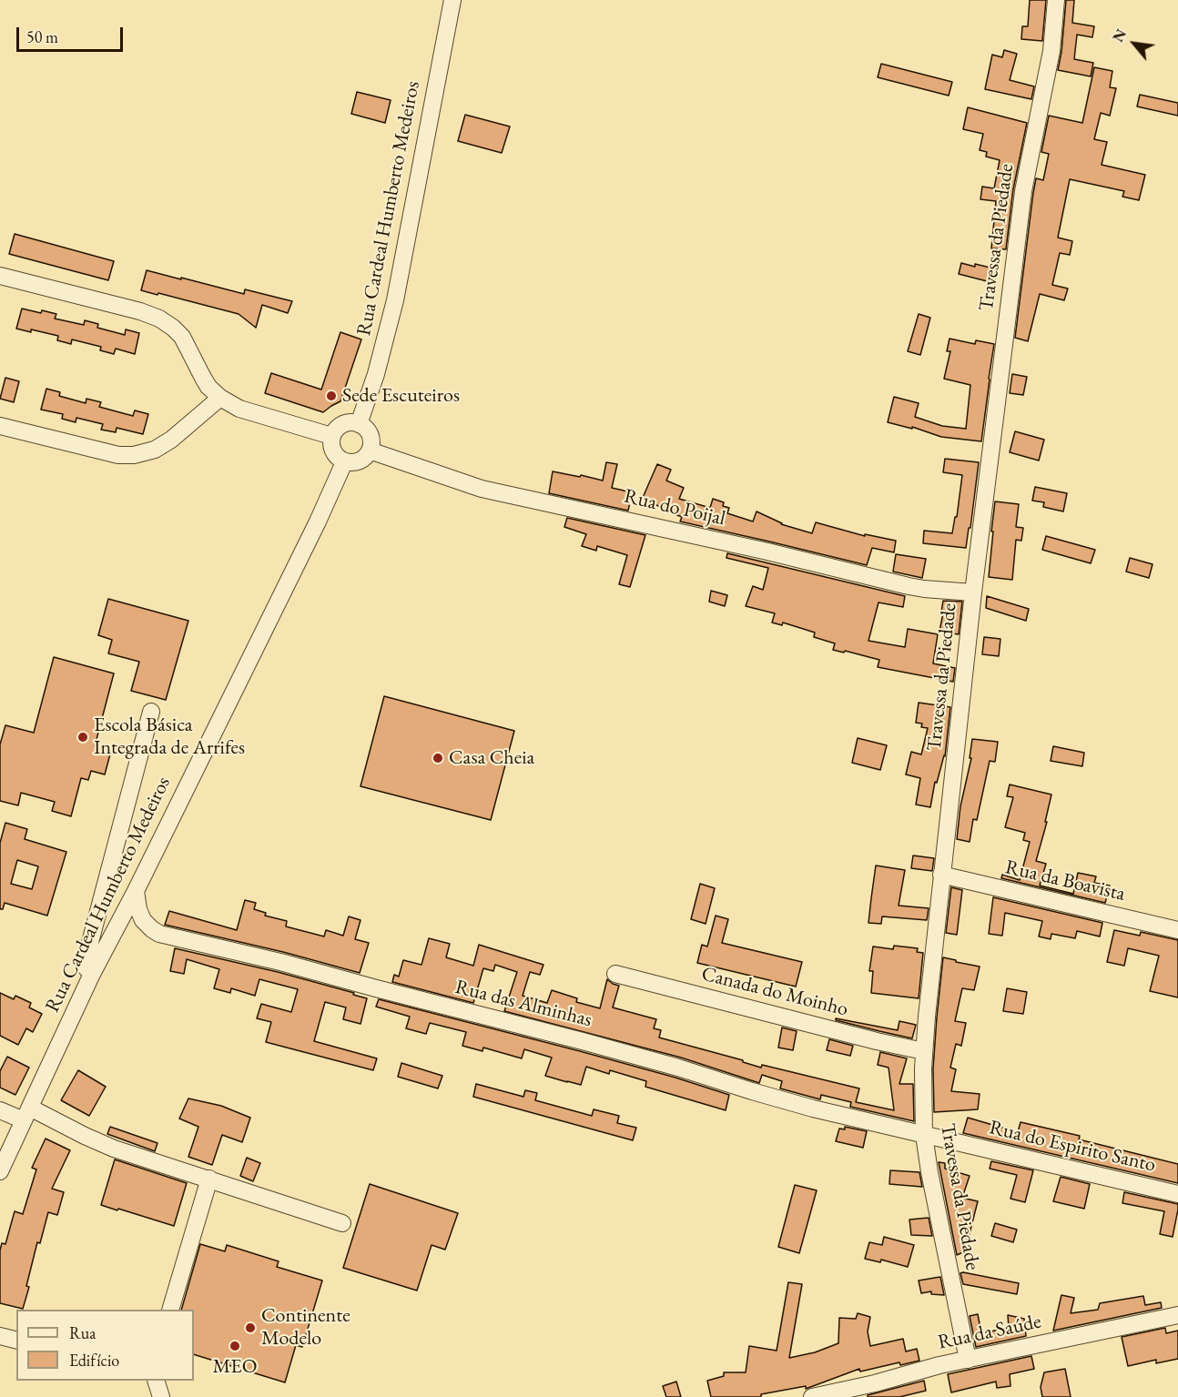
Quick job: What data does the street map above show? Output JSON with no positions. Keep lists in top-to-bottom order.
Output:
{
  "streets": {
    "street": [
      "Rua Cardeal Humberto Medeiros",
      "Travessa da Piedade",
      "Rua do Poijal",
      "Rua da Boavista",
      "Canada do Moinho",
      "Rua das Alminhas",
      "Rua do Espirito Santo",
      "Rua da Saúde"
    ]
  },
  "crossings": [
    ["Rua Cardeal Humberto Medeiros", "Rua do Poijal"],
    ["Rua Cardeal Humberto Medeiros", "Rua das Alminhas"],
    ["Travessa da Piedade", "Rua do Poijal"],
    ["Travessa da Piedade", "Rua da Boavista"],
    ["Travessa da Piedade", "Canada do Moinho"],
    ["Travessa da Piedade", "Rua das Alminhas"],
    ["Travessa da Piedade", "Rua do Espirito Santo"],
    ["Travessa da Piedade", "Rua da Saúde"],
    ["Rua das Alminhas", "Rua do Espirito Santo"]
  ],
  "places": [
    "Sede Escuteiros",
    "Escola Básica Integrada de Arrifes",
    "Casa Cheia",
    "Continente Modelo",
    "MEO"
  ],
  "legend": ["Rua", "Edifício"],
  "scale_bar": "50 m",
  "north": "top left"
}
